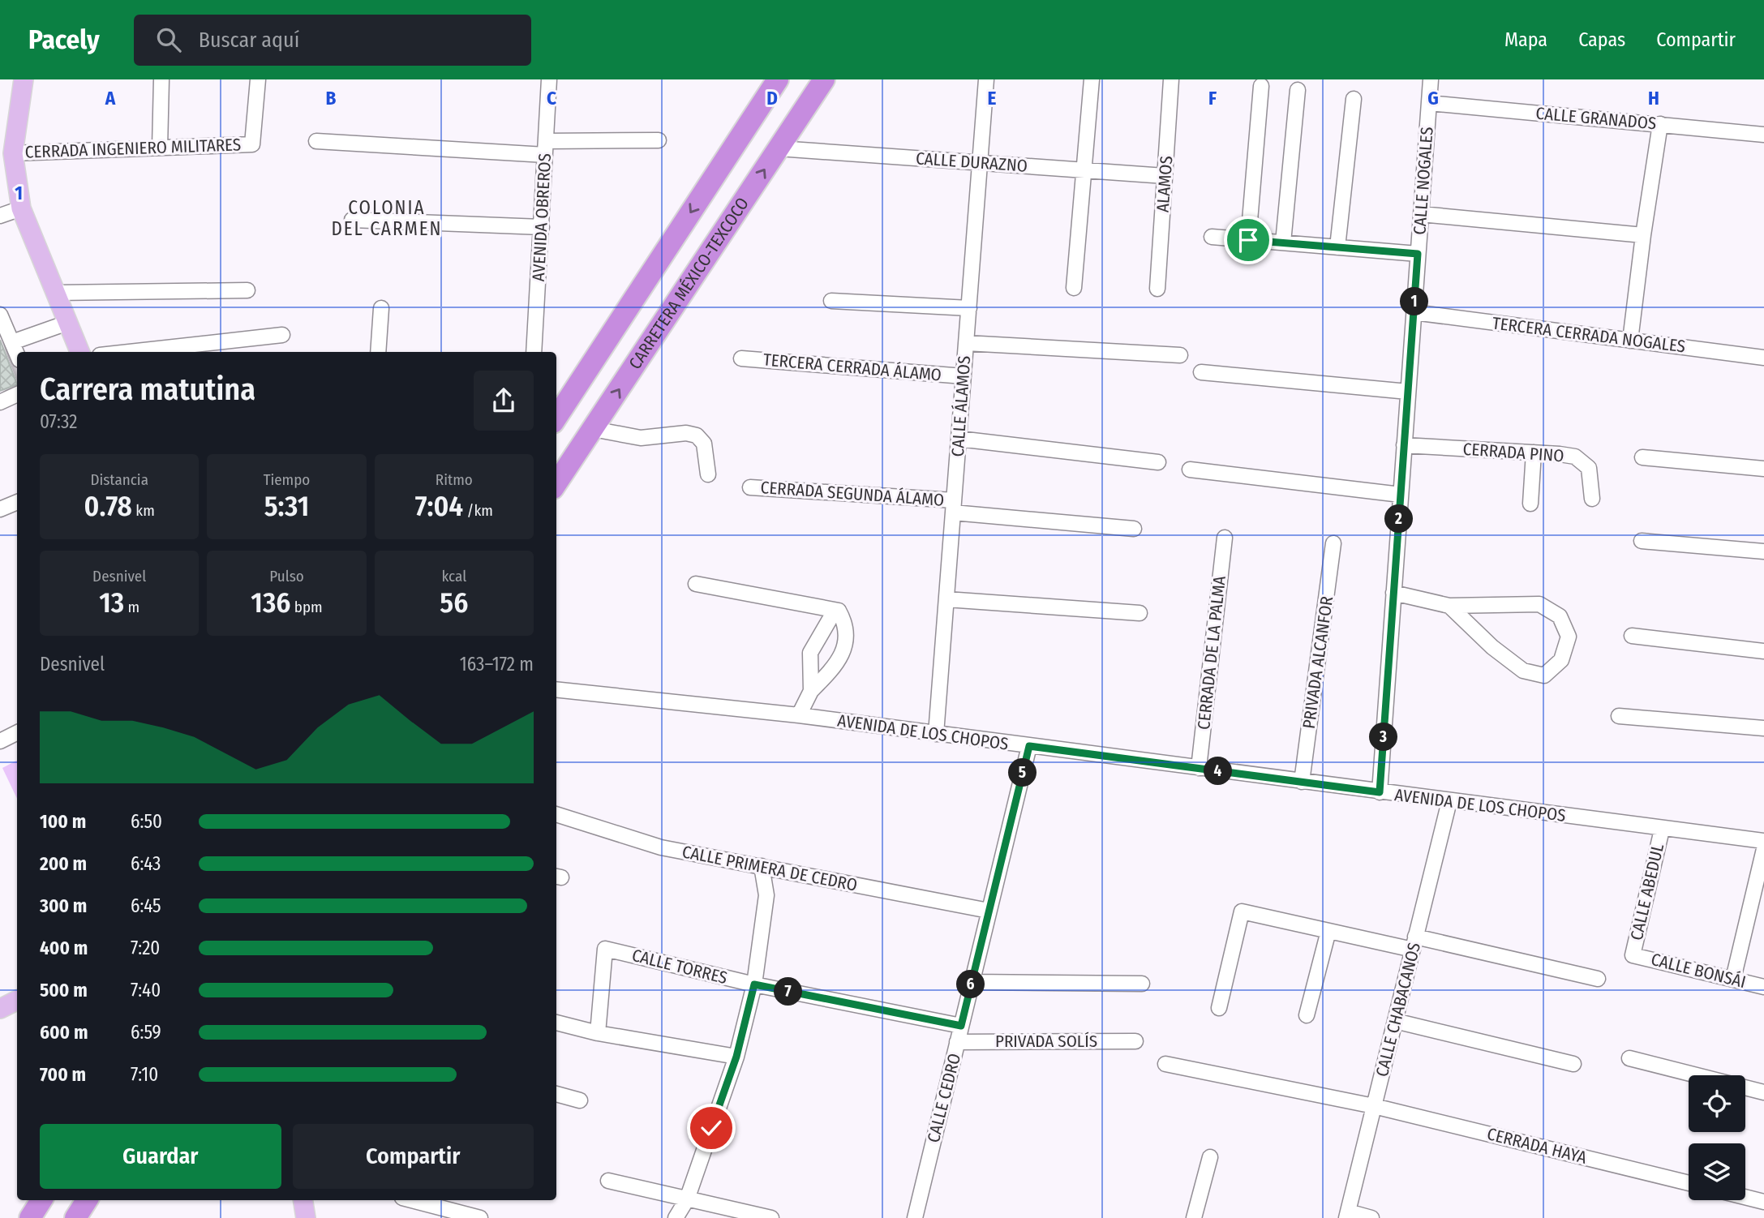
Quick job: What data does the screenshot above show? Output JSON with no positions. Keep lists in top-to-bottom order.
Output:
{
  "streets": {
    "highway": ["CARRETERA MÉXICO-TEXCOCO"],
    "street": [
      "CALLE GRANADOS",
      "CERRADA INGENIERO MILITARES",
      "CALLE DURAZNO",
      "CALLE NOGALES",
      "ALAMOS",
      "AVENIDA OBREROS",
      "TERCERA CERRADA NOGALES",
      "TERCERA CERRADA ÁLAMO",
      "CALLE ÁLAMOS",
      "CERRADA PINO",
      "CERRADA SEGUNDA ÁLAMO",
      "CERRADA DE LA PALMA",
      "PRIVADA ALCANFOR",
      "AVENIDA DE LOS CHOPOS",
      "CALLE PRIMERA DE CEDRO",
      "CALLE ABEDUL",
      "CALLE TORRES",
      "CALLE BONSÁI",
      "CALLE CHABACANOS",
      "PRIVADA SOLÍS",
      "CALLE CEDRO",
      "CERRADA HAYA"
    ]
  },
  "crossings": [
    ["CALLE GRANADOS", "CALLE NOGALES"],
    ["CALLE DURAZNO", "ALAMOS"],
    ["CALLE DURAZNO", "CARRETERA MÉXICO-TEXCOCO"],
    ["CALLE DURAZNO", "CALLE ÁLAMOS"],
    ["CALLE NOGALES", "TERCERA CERRADA NOGALES"],
    ["CALLE NOGALES", "CERRADA PINO"],
    ["CALLE NOGALES", "AVENIDA DE LOS CHOPOS"],
    ["TERCERA CERRADA ÁLAMO", "CALLE ÁLAMOS"],
    ["CALLE ÁLAMOS", "CERRADA SEGUNDA ÁLAMO"],
    ["CALLE ÁLAMOS", "AVENIDA DE LOS CHOPOS"],
    ["CERRADA DE LA PALMA", "AVENIDA DE LOS CHOPOS"],
    ["PRIVADA ALCANFOR", "AVENIDA DE LOS CHOPOS"],
    ["AVENIDA DE LOS CHOPOS", "CALLE ABEDUL"],
    ["AVENIDA DE LOS CHOPOS", "CALLE CHABACANOS"],
    ["AVENIDA DE LOS CHOPOS", "CALLE CEDRO"],
    ["CALLE PRIMERA DE CEDRO", "CALLE CEDRO"],
    ["CALLE ABEDUL", "CALLE BONSÁI"],
    ["CALLE TORRES", "CALLE CEDRO"],
    ["CALLE CHABACANOS", "CERRADA HAYA"],
    ["PRIVADA SOLÍS", "CALLE CEDRO"]
  ],
  "districts": ["COLONIA DEL CARMEN"],
  "page": {
    "header": "Pacely",
    "search": "Buscar aquí",
    "nav": ["Mapa", "Capas", "Compartir"],
    "pins": [
      "1",
      "2",
      "3",
      "4",
      "5",
      "6",
      "7"
    ],
    "heading": ["Carrera matutina", "07:32"],
    "stats": [
      ["Distancia", "0.78 km"],
      ["Tiempo", "5:31"],
      ["Ritmo", "7:04 /km"],
      ["Desnivel", "13 m"],
      ["Pulso", "136 bpm"],
      ["kcal", "56"]
    ],
    "chart": ["Desnivel", "163–172 m"],
    "list": [
      {
        "name": "100 m",
        "note": "6:50"
      },
      {
        "name": "200 m",
        "note": "6:43"
      },
      {
        "name": "300 m",
        "note": "6:45"
      },
      {
        "name": "400 m",
        "note": "7:20"
      },
      {
        "name": "500 m",
        "note": "7:40"
      },
      {
        "name": "600 m",
        "note": "6:59"
      },
      {
        "name": "700 m",
        "note": "7:10"
      }
    ],
    "buttons": ["Guardar", "Compartir"]
  },
  "grid": {
    "columns": [
      "A",
      "B",
      "C",
      "D",
      "E",
      "F",
      "G",
      "H"
    ],
    "rows": ["1"]
  }
}
